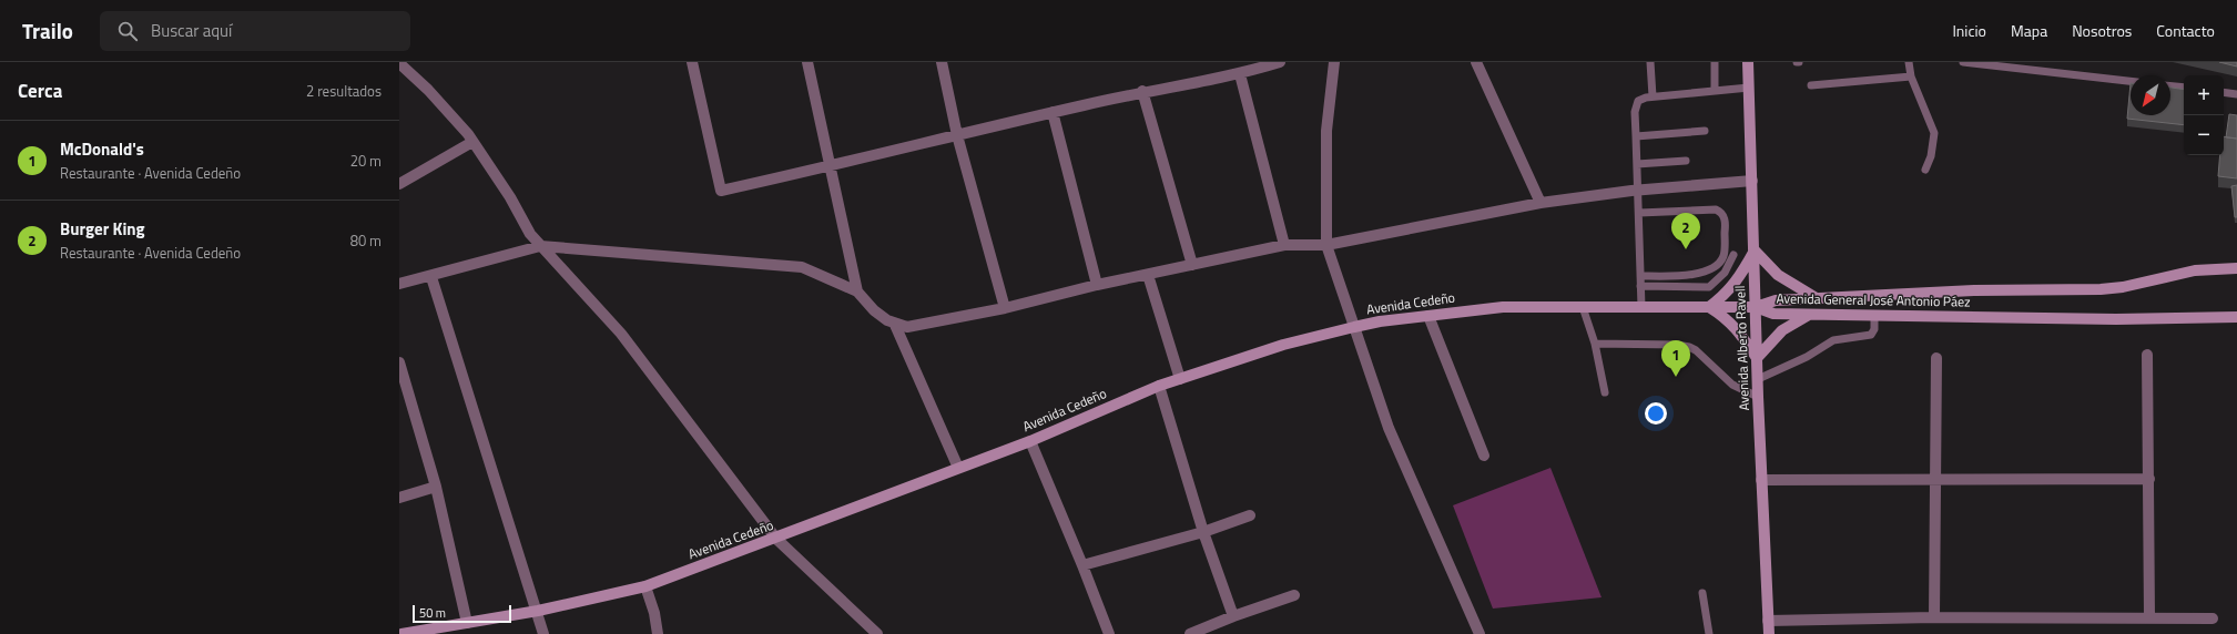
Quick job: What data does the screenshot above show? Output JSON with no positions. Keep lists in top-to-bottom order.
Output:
{
  "streets": {
    "street": ["Avenida General José Antonio Páez", "Avenida Cedeño", "Avenida Alberto Ravell"]
  },
  "crossings": [
    ["Avenida General José Antonio Páez", "Avenida Cedeño"],
    ["Avenida General José Antonio Páez", "Avenida Alberto Ravell"],
    ["Avenida Cedeño", "Avenida Alberto Ravell"]
  ],
  "scale_bar": "50 m",
  "north": "bottom left",
  "page": {
    "header": "Trailo",
    "search": "Buscar aquí",
    "nav": [
      "Inicio",
      "Mapa",
      "Nosotros",
      "Contacto"
    ],
    "heading": ["Cerca", "2 resultados"],
    "map_buttons": ["+", "−"],
    "list": [
      {
        "mark": "1",
        "name": "McDonald's",
        "note": "Restaurante · Avenida Cedeño",
        "value": "20 m"
      },
      {
        "mark": "2",
        "name": "Burger King",
        "note": "Restaurante · Avenida Cedeño",
        "value": "80 m"
      }
    ],
    "pins": ["2", "1"],
    "scale": "50 m"
  }
}
